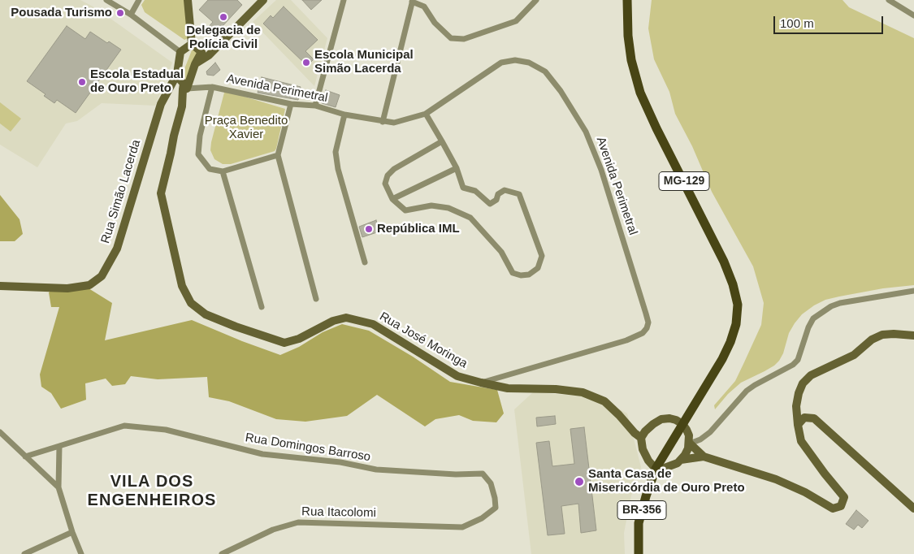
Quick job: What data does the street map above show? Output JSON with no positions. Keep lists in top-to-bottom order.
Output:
{
  "streets": {
    "main road": ["MG-129", "BR-356"],
    "street": [
      "Avenida Perimetral",
      "Rua Simão Lacerda",
      "Rua José Moringa",
      "Rua Domingos Barroso",
      "Rua Itacolomi"
    ]
  },
  "crossings": [
    ["Avenida Perimetral", "Rua José Moringa"],
    ["MG-129", "BR-356"],
    ["Rua Domingos Barroso", "Rua Itacolomi"]
  ],
  "districts": ["VILA DOS ENGENHEIROS"],
  "parks": ["Praça Benedito Xavier"],
  "places": [
    "Pousada Turismo",
    "Delegacia de Polícia Civil",
    "Escola Municipal Simão Lacerda",
    "Escola Estadual de Ouro Preto",
    "República IML",
    "Santa Casa de Misericórdia de Ouro Preto"
  ],
  "scale_bar": "100 m"
}
